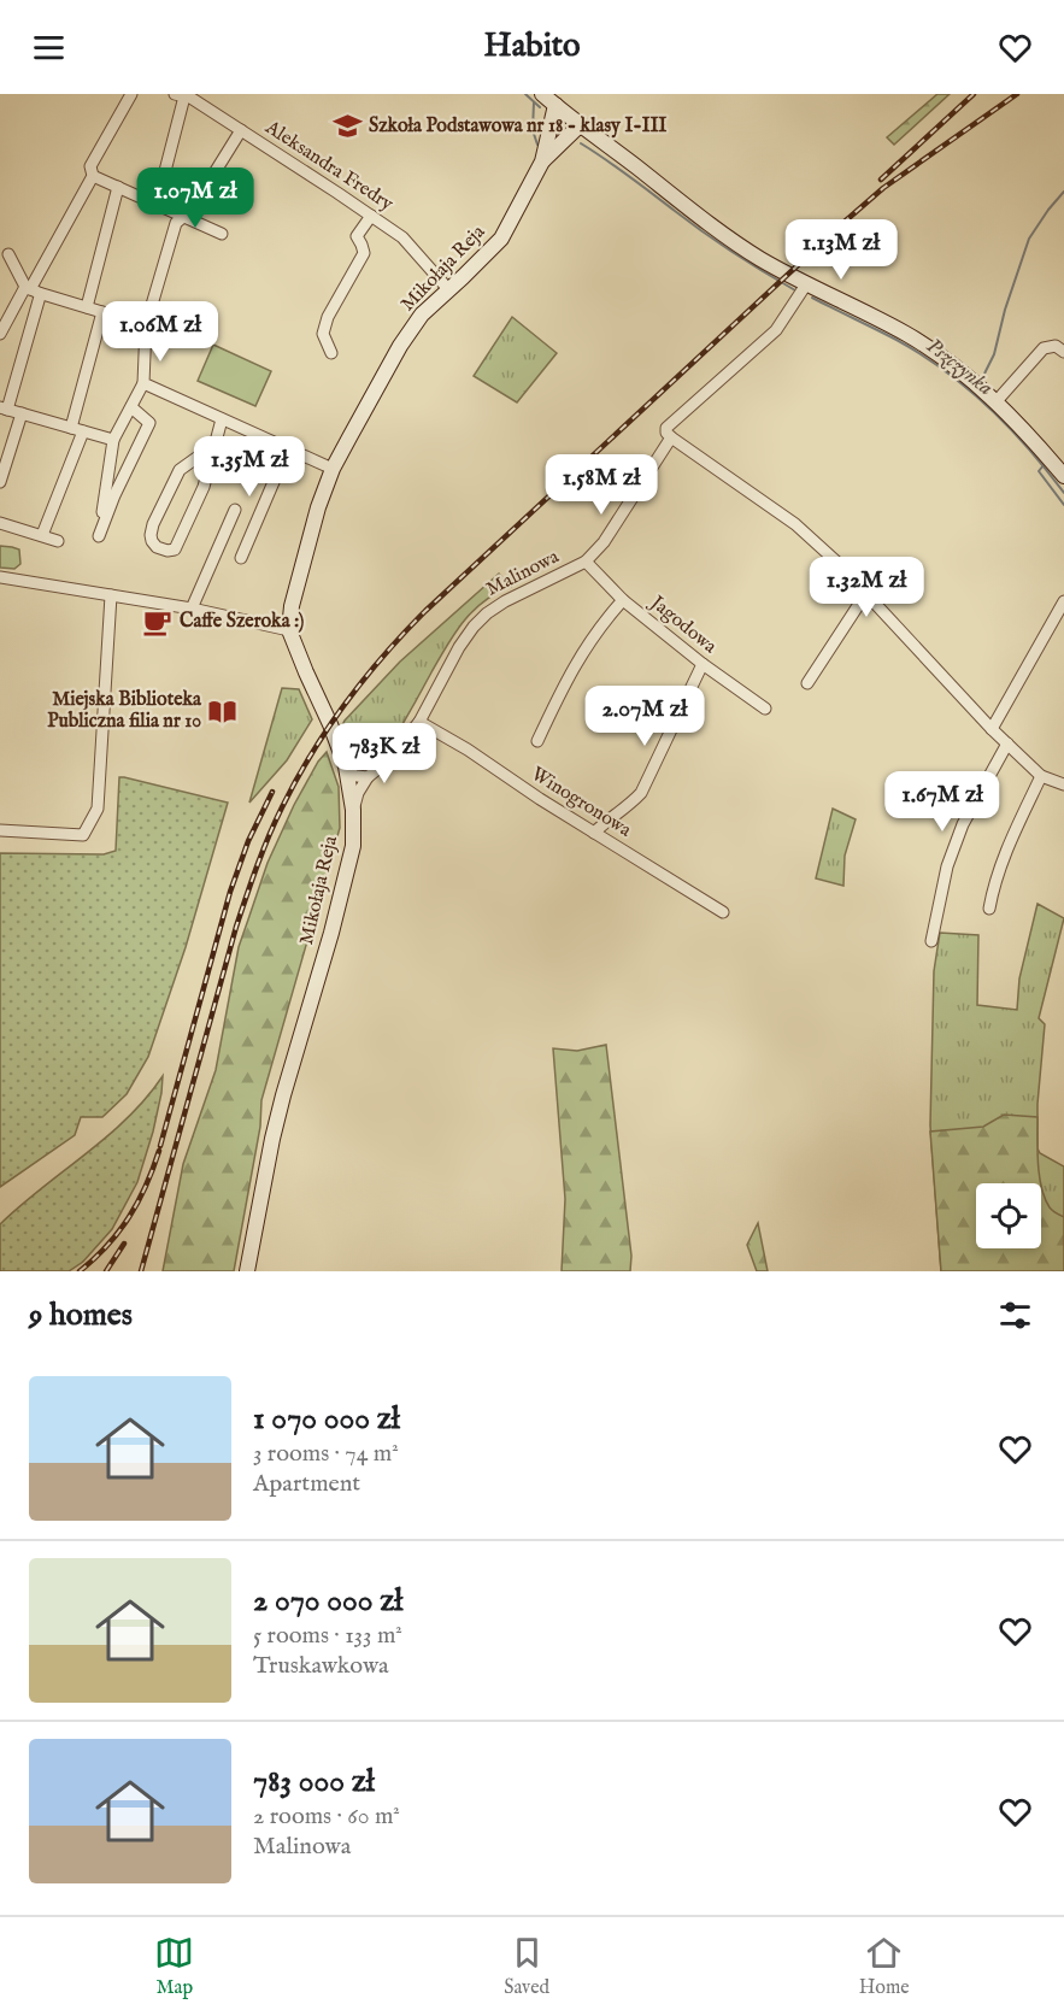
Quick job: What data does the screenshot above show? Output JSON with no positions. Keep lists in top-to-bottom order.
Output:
{
  "streets": {
    "street": [
      "Aleksandra Fredry",
      "Mikołaja Reja",
      "Malinowa",
      "Jagodowa",
      "Winogronowa"
    ]
  },
  "crossings": [
    ["Aleksandra Fredry", "Mikołaja Reja"],
    ["Malinowa", "Jagodowa"],
    ["Malinowa", "Winogronowa"]
  ],
  "water": ["Pszczynka"],
  "places": {
    "school or university": ["Szkoła Podstawowa nr 18 - klasy I-III"],
    "cafe": ["Caffe Szeroka :)"],
    "library": ["Miejska Biblioteka Publiczna filia nr 10"]
  },
  "page": {
    "header": "Habito",
    "price": [
      "1.07M zł",
      "1.13M zł",
      "1.06M zł",
      "1.35M zł",
      "1.58M zł",
      "1.32M zł",
      "2.07M zł",
      "783K zł",
      "1.67M zł"
    ],
    "heading": "9 homes",
    "list": [
      {
        "name": "1 070 000 zł",
        "note": "3 rooms · 74 m² · Apartment"
      },
      {
        "name": "2 070 000 zł",
        "note": "5 rooms · 133 m² · Truskawkowa"
      },
      {
        "name": "783 000 zł",
        "note": "2 rooms · 60 m² · Malinowa"
      }
    ],
    "tabs": ["Map", "Saved", "Home"]
  }
}
